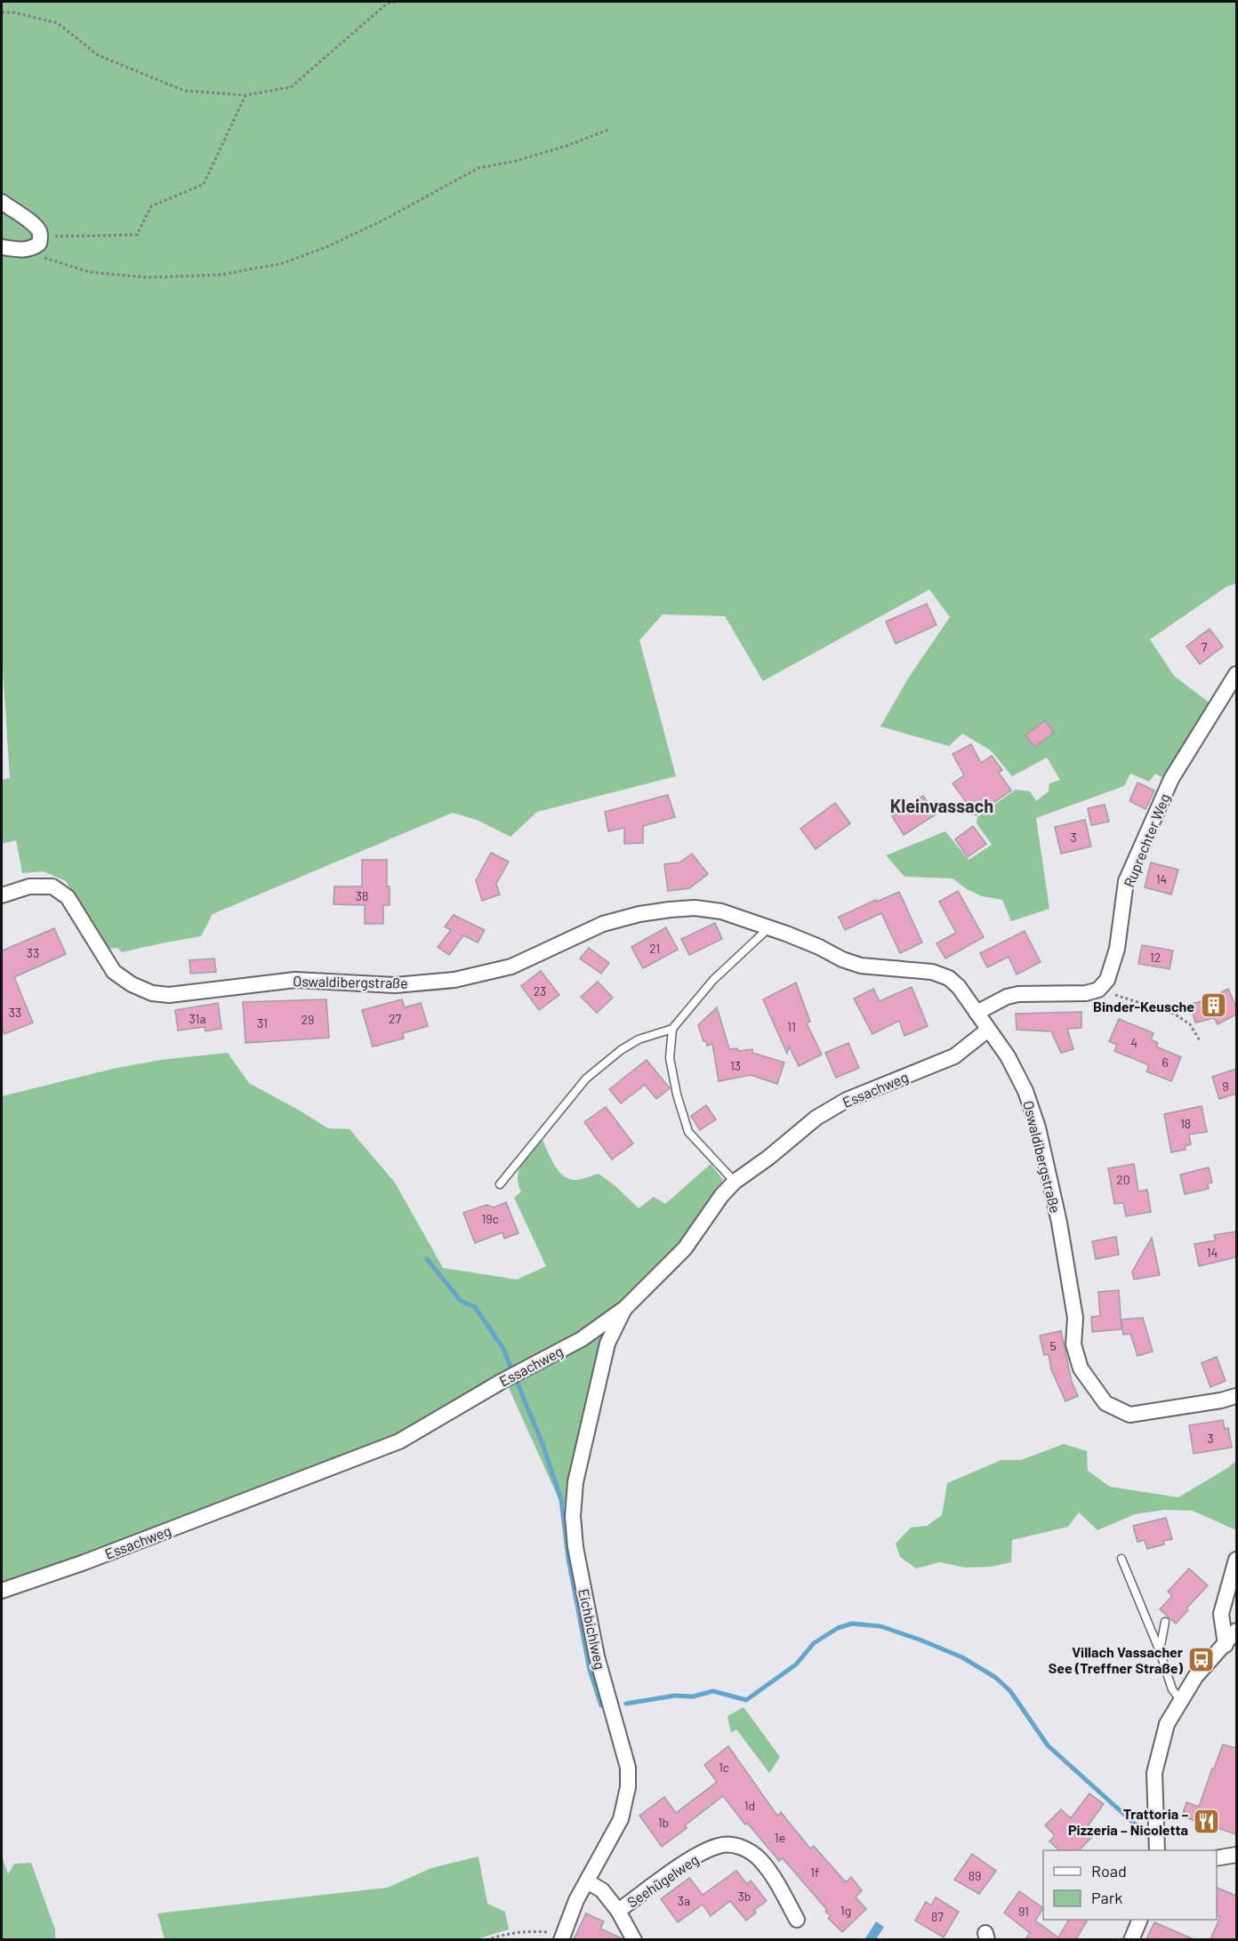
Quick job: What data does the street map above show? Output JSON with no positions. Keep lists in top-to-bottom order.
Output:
{
  "streets": {
    "street": [
      "Ruprechter Weg",
      "Oswaldibergstraße",
      "Essachweg",
      "Eichbichlweg",
      "Seehügelweg"
    ]
  },
  "crossings": [
    ["Oswaldibergstraße", "Essachweg"],
    ["Essachweg", "Eichbichlweg"],
    ["Eichbichlweg", "Seehügelweg"]
  ],
  "districts": ["Kleinvassach"],
  "places": {
    "building": ["Binder-Keusche"],
    "bus stop": ["Villach Vassacher See (Treffner Straße)"],
    "restaurant": ["Trattoria – Pizzeria – Nicoletta"]
  },
  "house_numbers": [
    "7",
    "3",
    "14",
    "38",
    "21",
    "33",
    "12",
    "23",
    "33",
    "31a",
    "27",
    "29",
    "31",
    "11",
    "4",
    "6",
    "13",
    "9",
    "18",
    "20",
    "19c",
    "14",
    "5",
    "3",
    "1c",
    "1d",
    "1b",
    "1e",
    "1f",
    "89",
    "3b",
    "3a",
    "1g",
    "91",
    "87"
  ],
  "legend": ["Road", "Park"]
}
